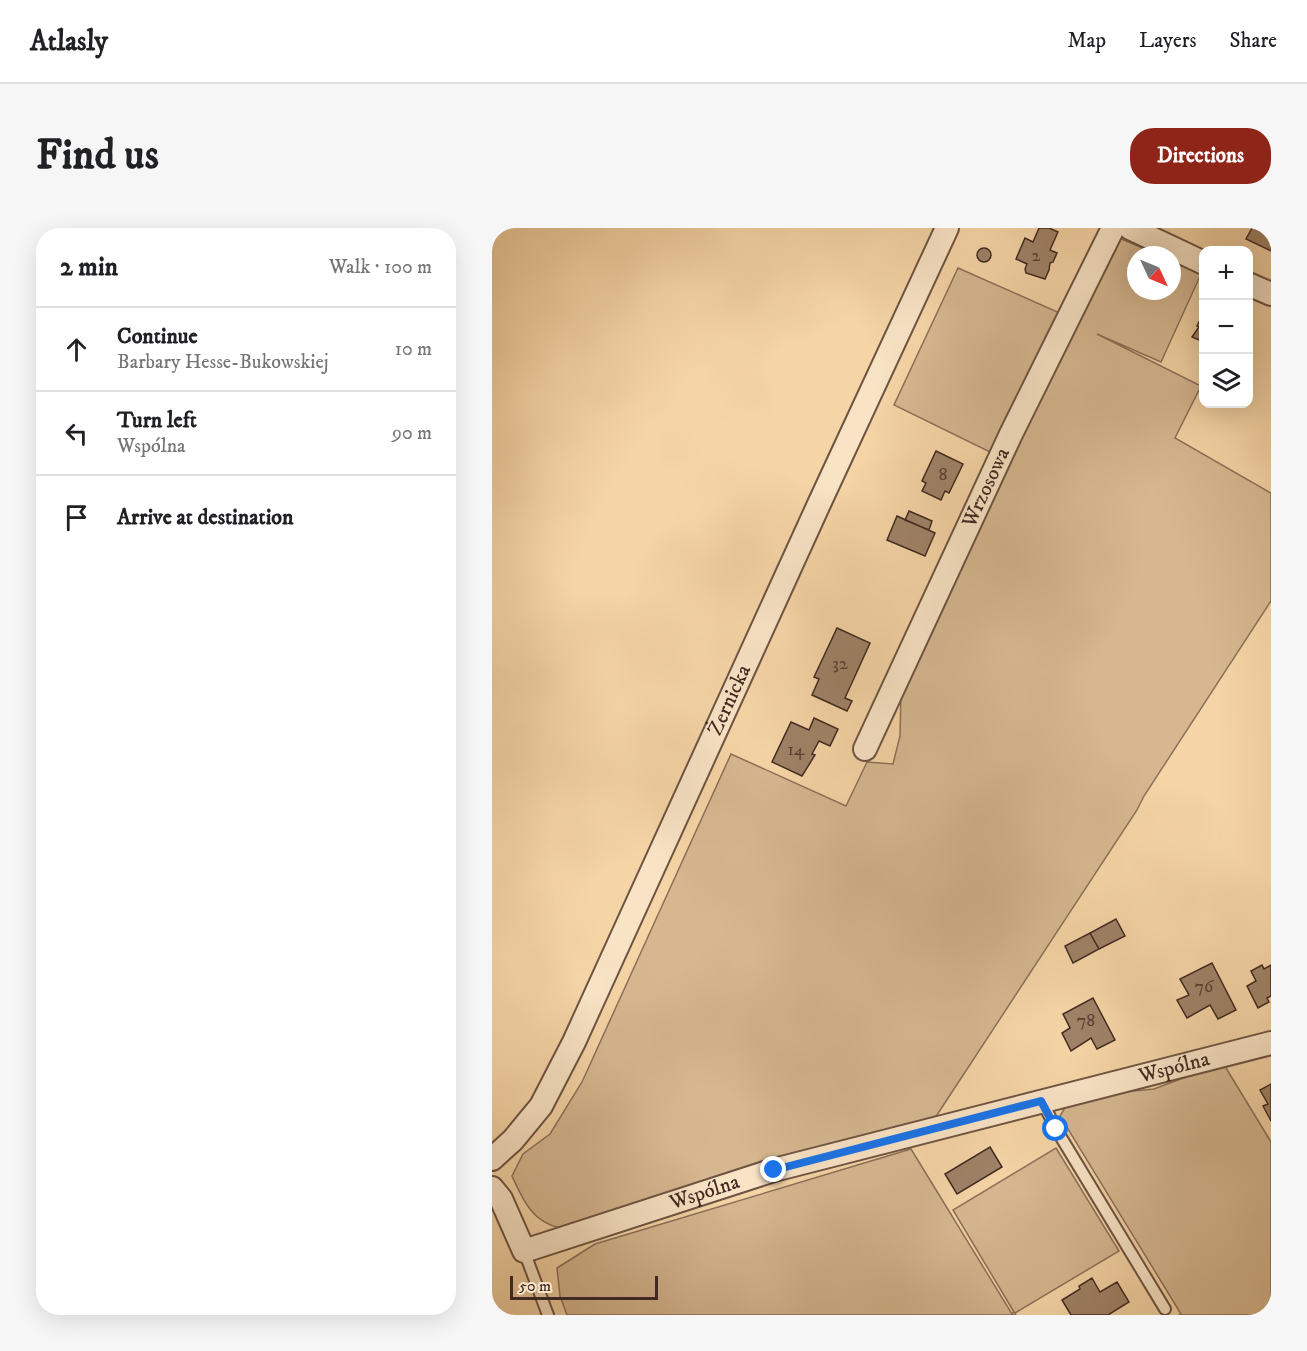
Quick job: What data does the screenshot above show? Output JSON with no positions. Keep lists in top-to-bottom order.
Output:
{
  "streets": {
    "street": ["Wrzosowa", "Żernicka", "Wspólna"]
  },
  "house_numbers": [
    "2",
    "8",
    "32",
    "14",
    "76",
    "78"
  ],
  "scale_bar": "50 m",
  "north": "bottom right",
  "page": {
    "header": "Atlasly",
    "nav": ["Map", "Layers", "Share"],
    "buttons": "Directions",
    "title": "Find us",
    "heading": ["2 min", "Walk · 100 m"],
    "map_buttons": ["+", "−"],
    "list": [
      ["Continue", "Barbary Hesse-Bukowskiej", "10 m"],
      ["Turn left", "Wspólna", "90 m"],
      "Arrive at destination"
    ],
    "scale": "50 m"
  }
}
